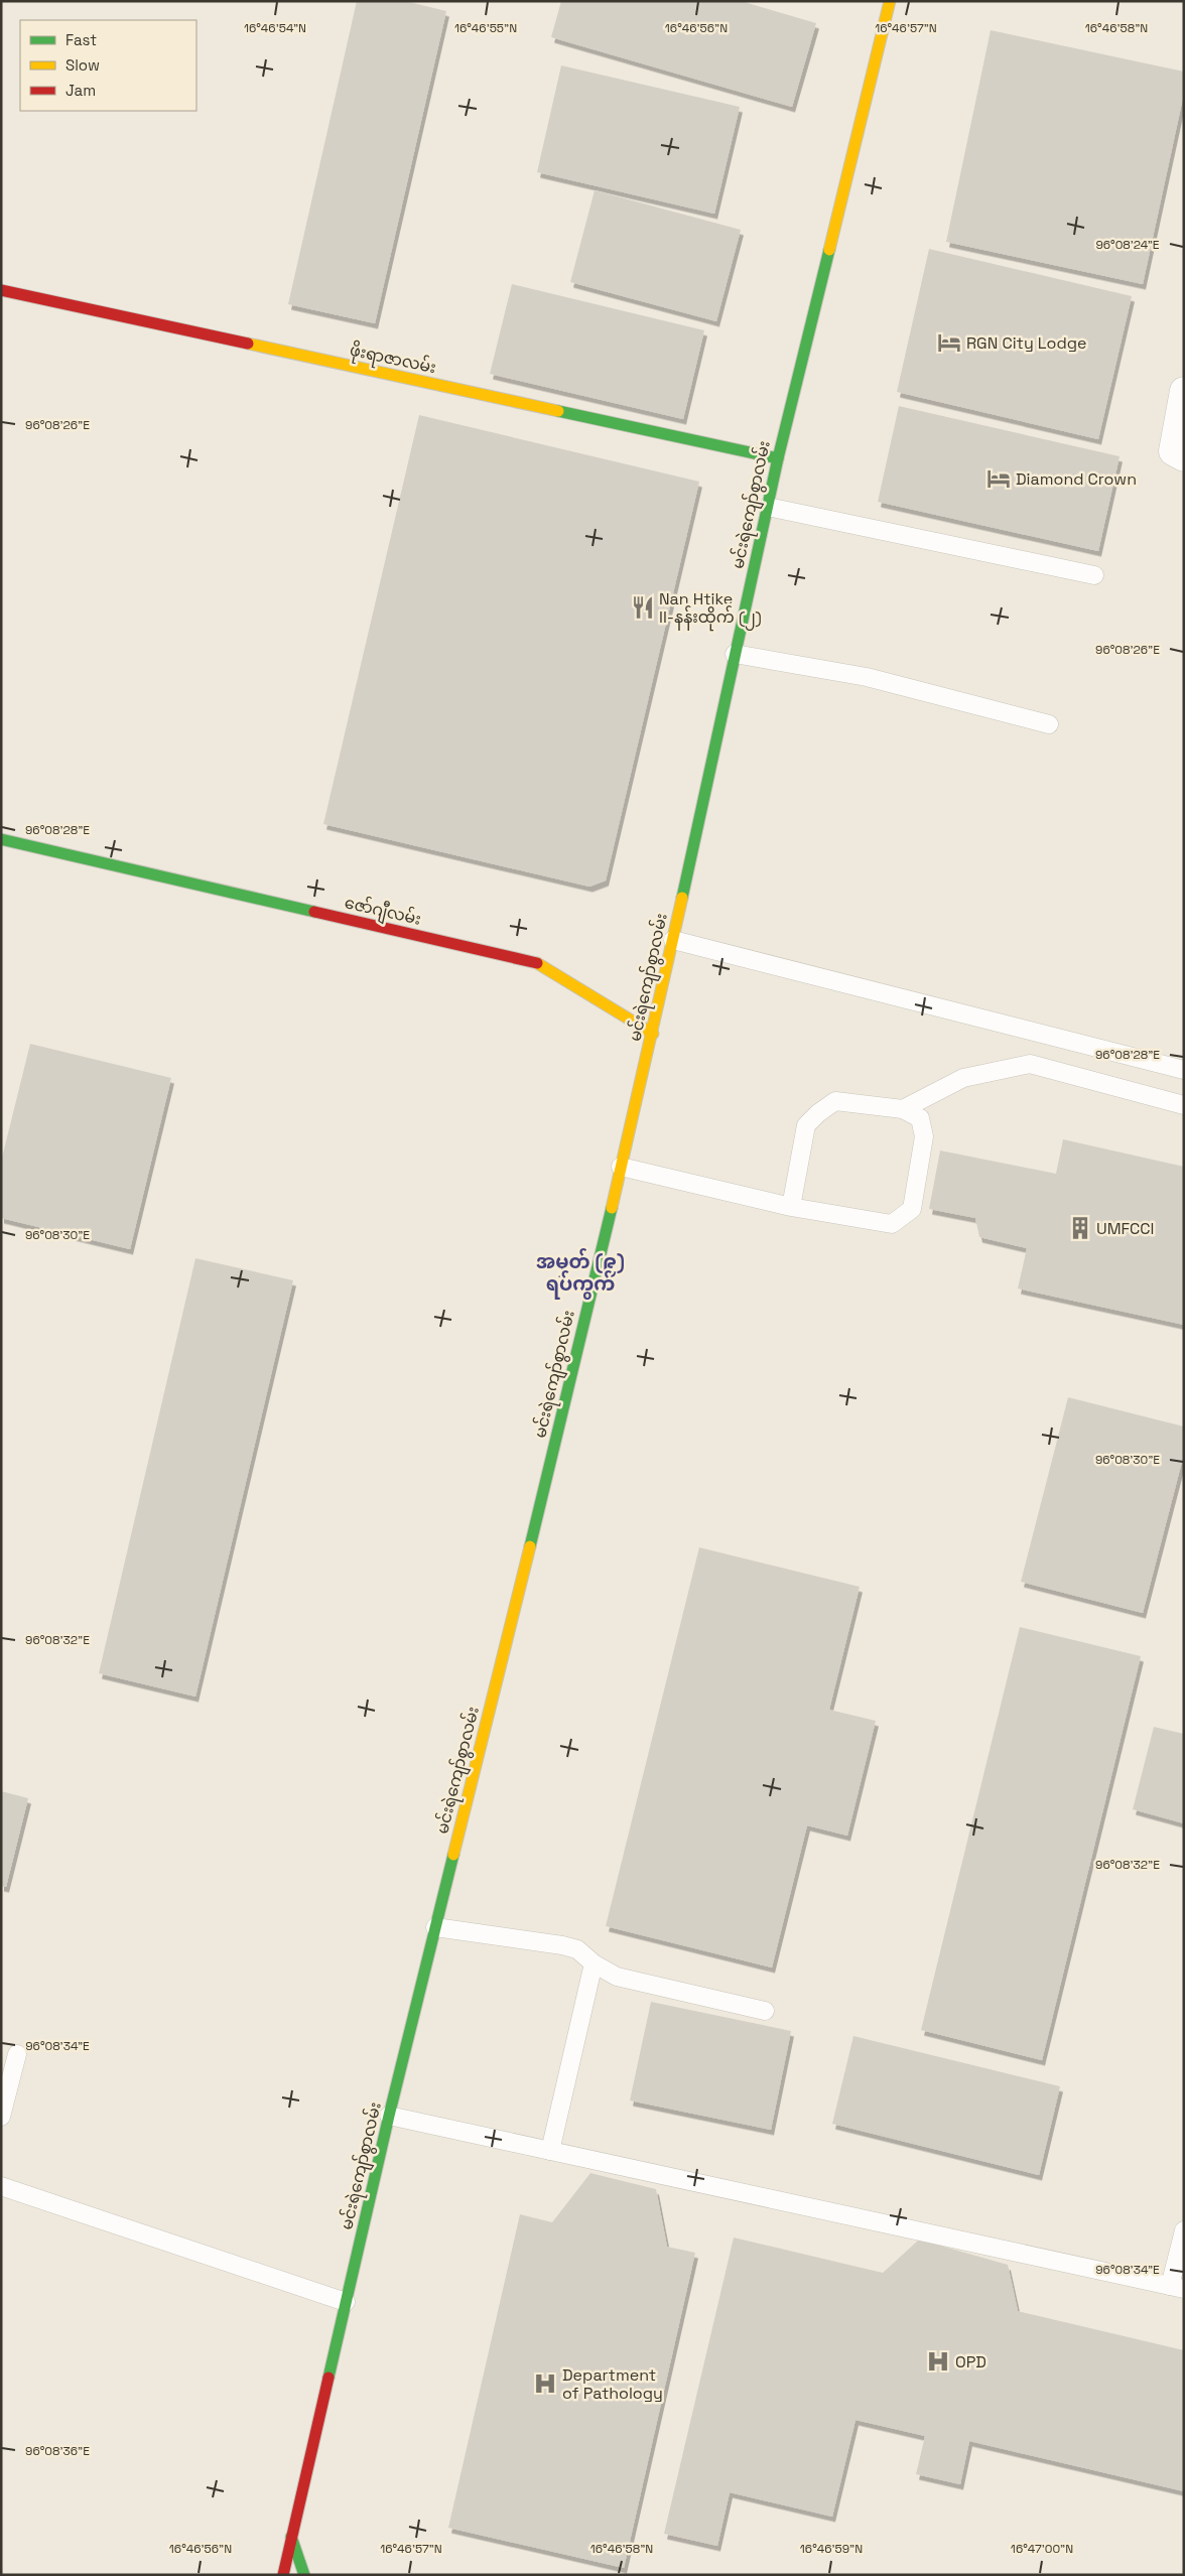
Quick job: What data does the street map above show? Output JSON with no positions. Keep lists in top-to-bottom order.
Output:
{
  "streets": {
    "main road": ["ဖိုးရာဇာလမ်း", "မင်းရဲကျော်စွာလမ်း", "ဇော်ဂျီလမ်း"]
  },
  "crossings": [
    ["ဖိုးရာဇာလမ်း", "မင်းရဲကျော်စွာလမ်း"],
    ["မင်းရဲကျော်စွာလမ်း", "ဇော်ဂျီလမ်း"]
  ],
  "districts": ["အမှတ် (၉) ရပ်ကွက်"],
  "places": {
    "hotel": ["RGN City Lodge", "Diamond Crown"],
    "restaurant": ["Nan Htike II-နန်းထိုက် (၂)"],
    "building": ["UMFCCI"],
    "hospital": ["OPD", "Department of Pathology"]
  },
  "legend": ["Fast", "Slow", "Jam"],
  "coordinates": [
    "16°46'54\"N",
    "16°46'55\"N",
    "16°46'56\"N",
    "16°46'57\"N",
    "16°46'58\"N",
    "96°08'24\"E",
    "96°08'26\"E",
    "96°08'28\"E",
    "96°08'30\"E",
    "96°08'32\"E",
    "96°08'34\"E",
    "96°08'36\"E",
    "16°46'59\"N",
    "16°47'00\"N"
  ]
}
